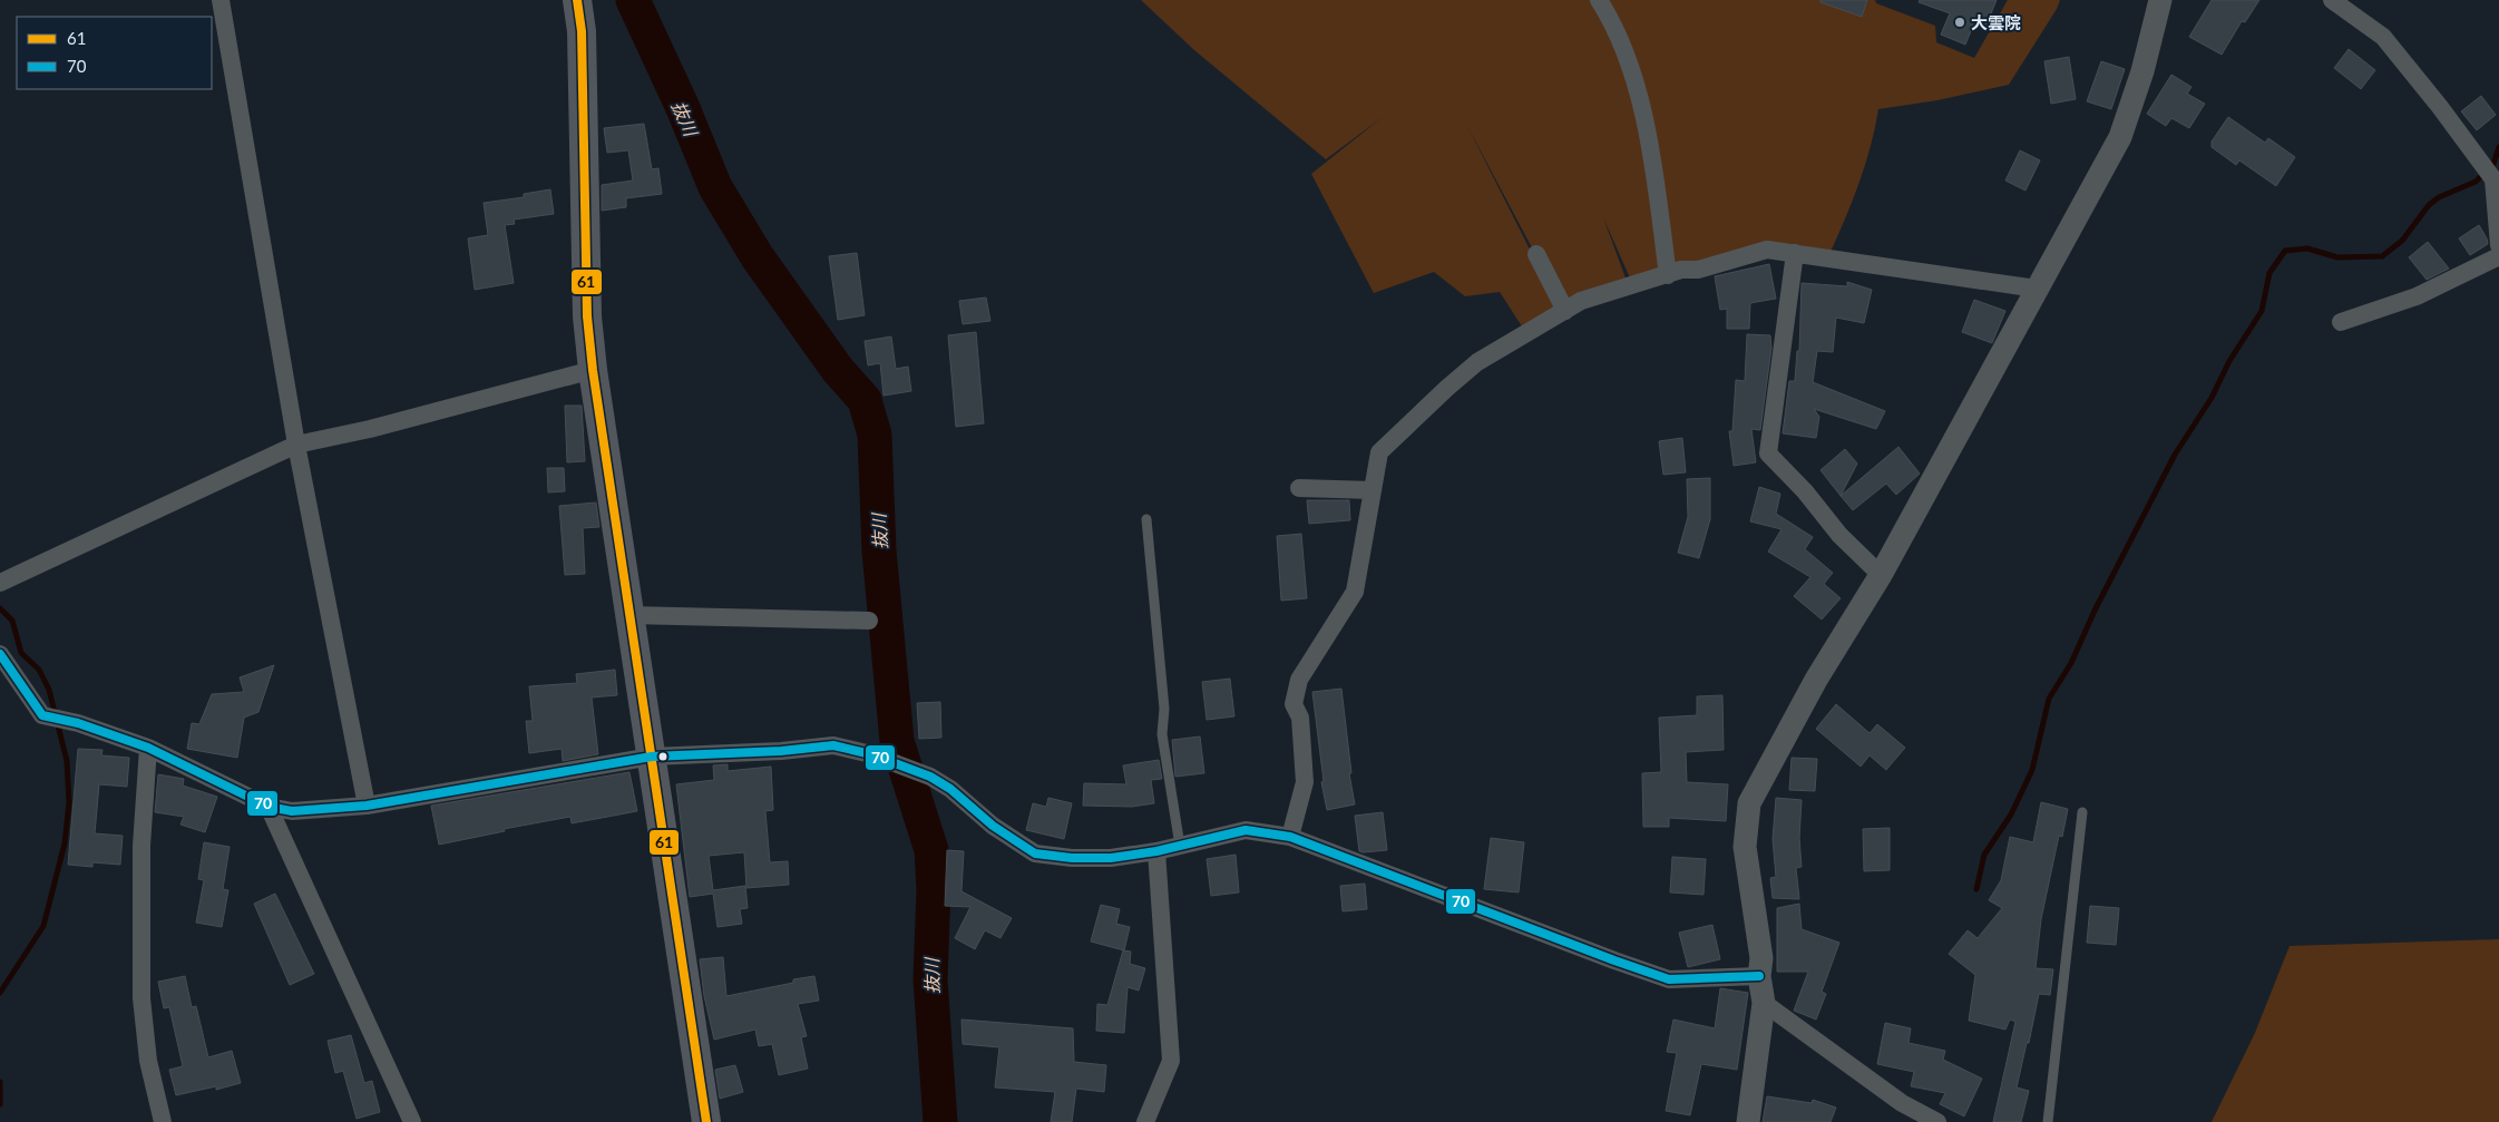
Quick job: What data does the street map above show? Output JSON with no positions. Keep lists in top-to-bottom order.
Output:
{
  "water": ["抜川"],
  "places": ["大雲院"],
  "lines": ["transit line 61", "transit line 70"],
  "legend": ["61", "70"]
}
